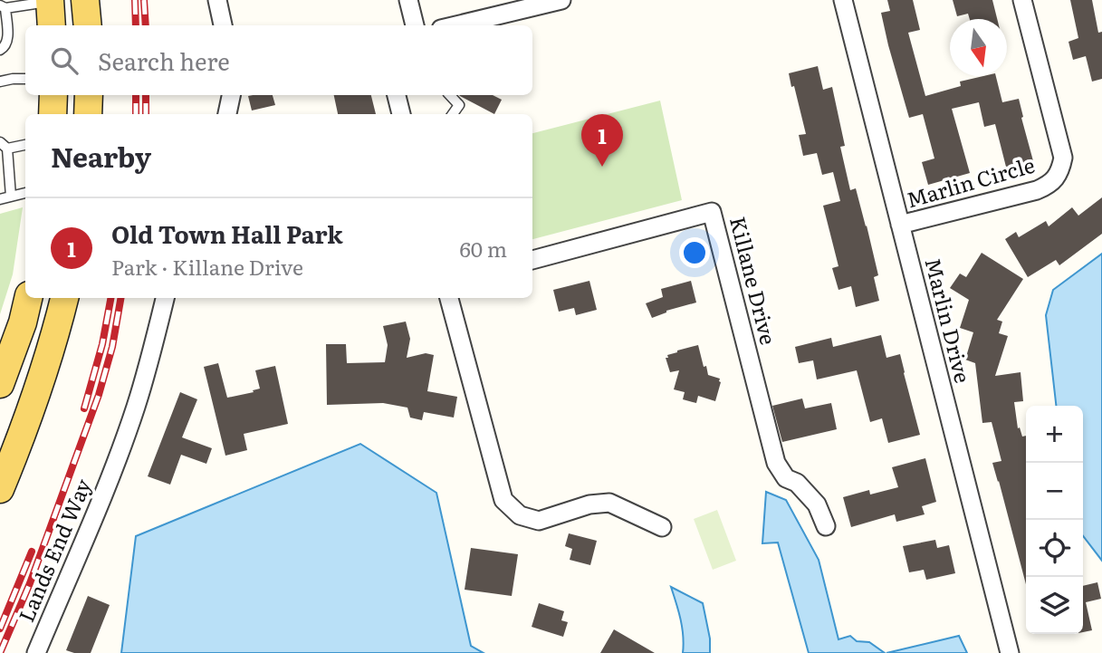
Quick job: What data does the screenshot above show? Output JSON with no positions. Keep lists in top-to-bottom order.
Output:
{
  "streets": {
    "street": [
      "Marlin Circle",
      "Killane Drive",
      "Marlin Drive",
      "Lands End Way"
    ]
  },
  "crossings": [
    ["Marlin Circle", "Marlin Drive"]
  ],
  "north": "bottom",
  "page": {
    "search": "Search here",
    "pins": "1",
    "heading": "Nearby",
    "list": [
      {
        "mark": "1",
        "name": "Old Town Hall Park",
        "note": "Park · Killane Drive",
        "value": "60 m"
      }
    ],
    "map_buttons": ["+", "−"]
  }
}
